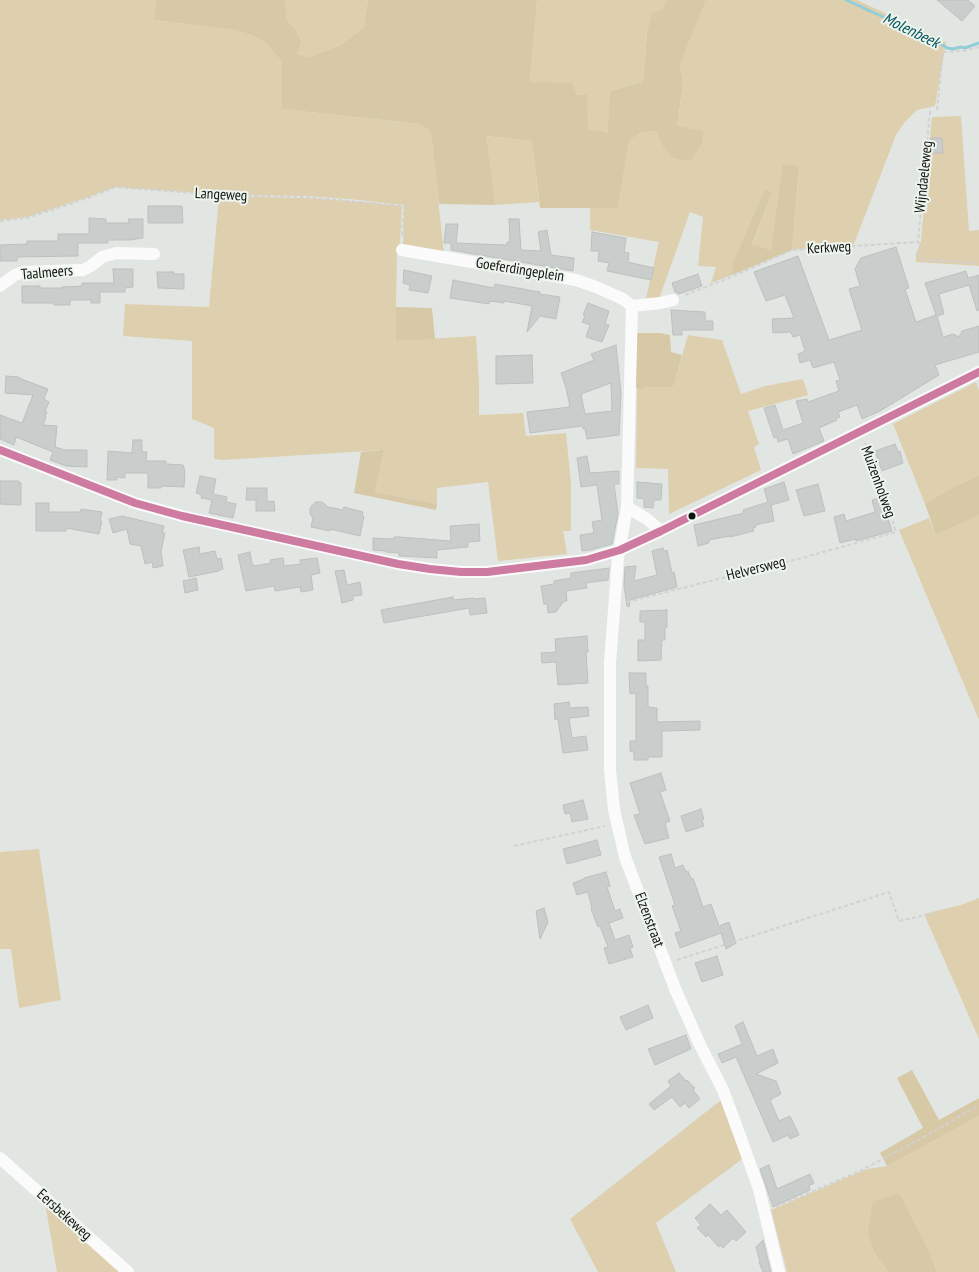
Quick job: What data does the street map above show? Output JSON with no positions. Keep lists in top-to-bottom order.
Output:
{
  "streets": {
    "street": [
      "Goeferdingeplein",
      "Taalmeers",
      "Elzenstraat",
      "Eersbekeweg"
    ],
    "path": [
      "Wijndaeleweg",
      "Langeweg",
      "Kerkweg",
      "Muizenholweg",
      "Helversweg"
    ]
  },
  "crossings": [
    ["Wijndaeleweg", "Kerkweg"],
    ["Langeweg", "Goeferdingeplein"],
    ["Muizenholweg", "Helversweg"],
    ["Helversweg", "Elzenstraat"]
  ],
  "water": ["Molenbeek"]
}
